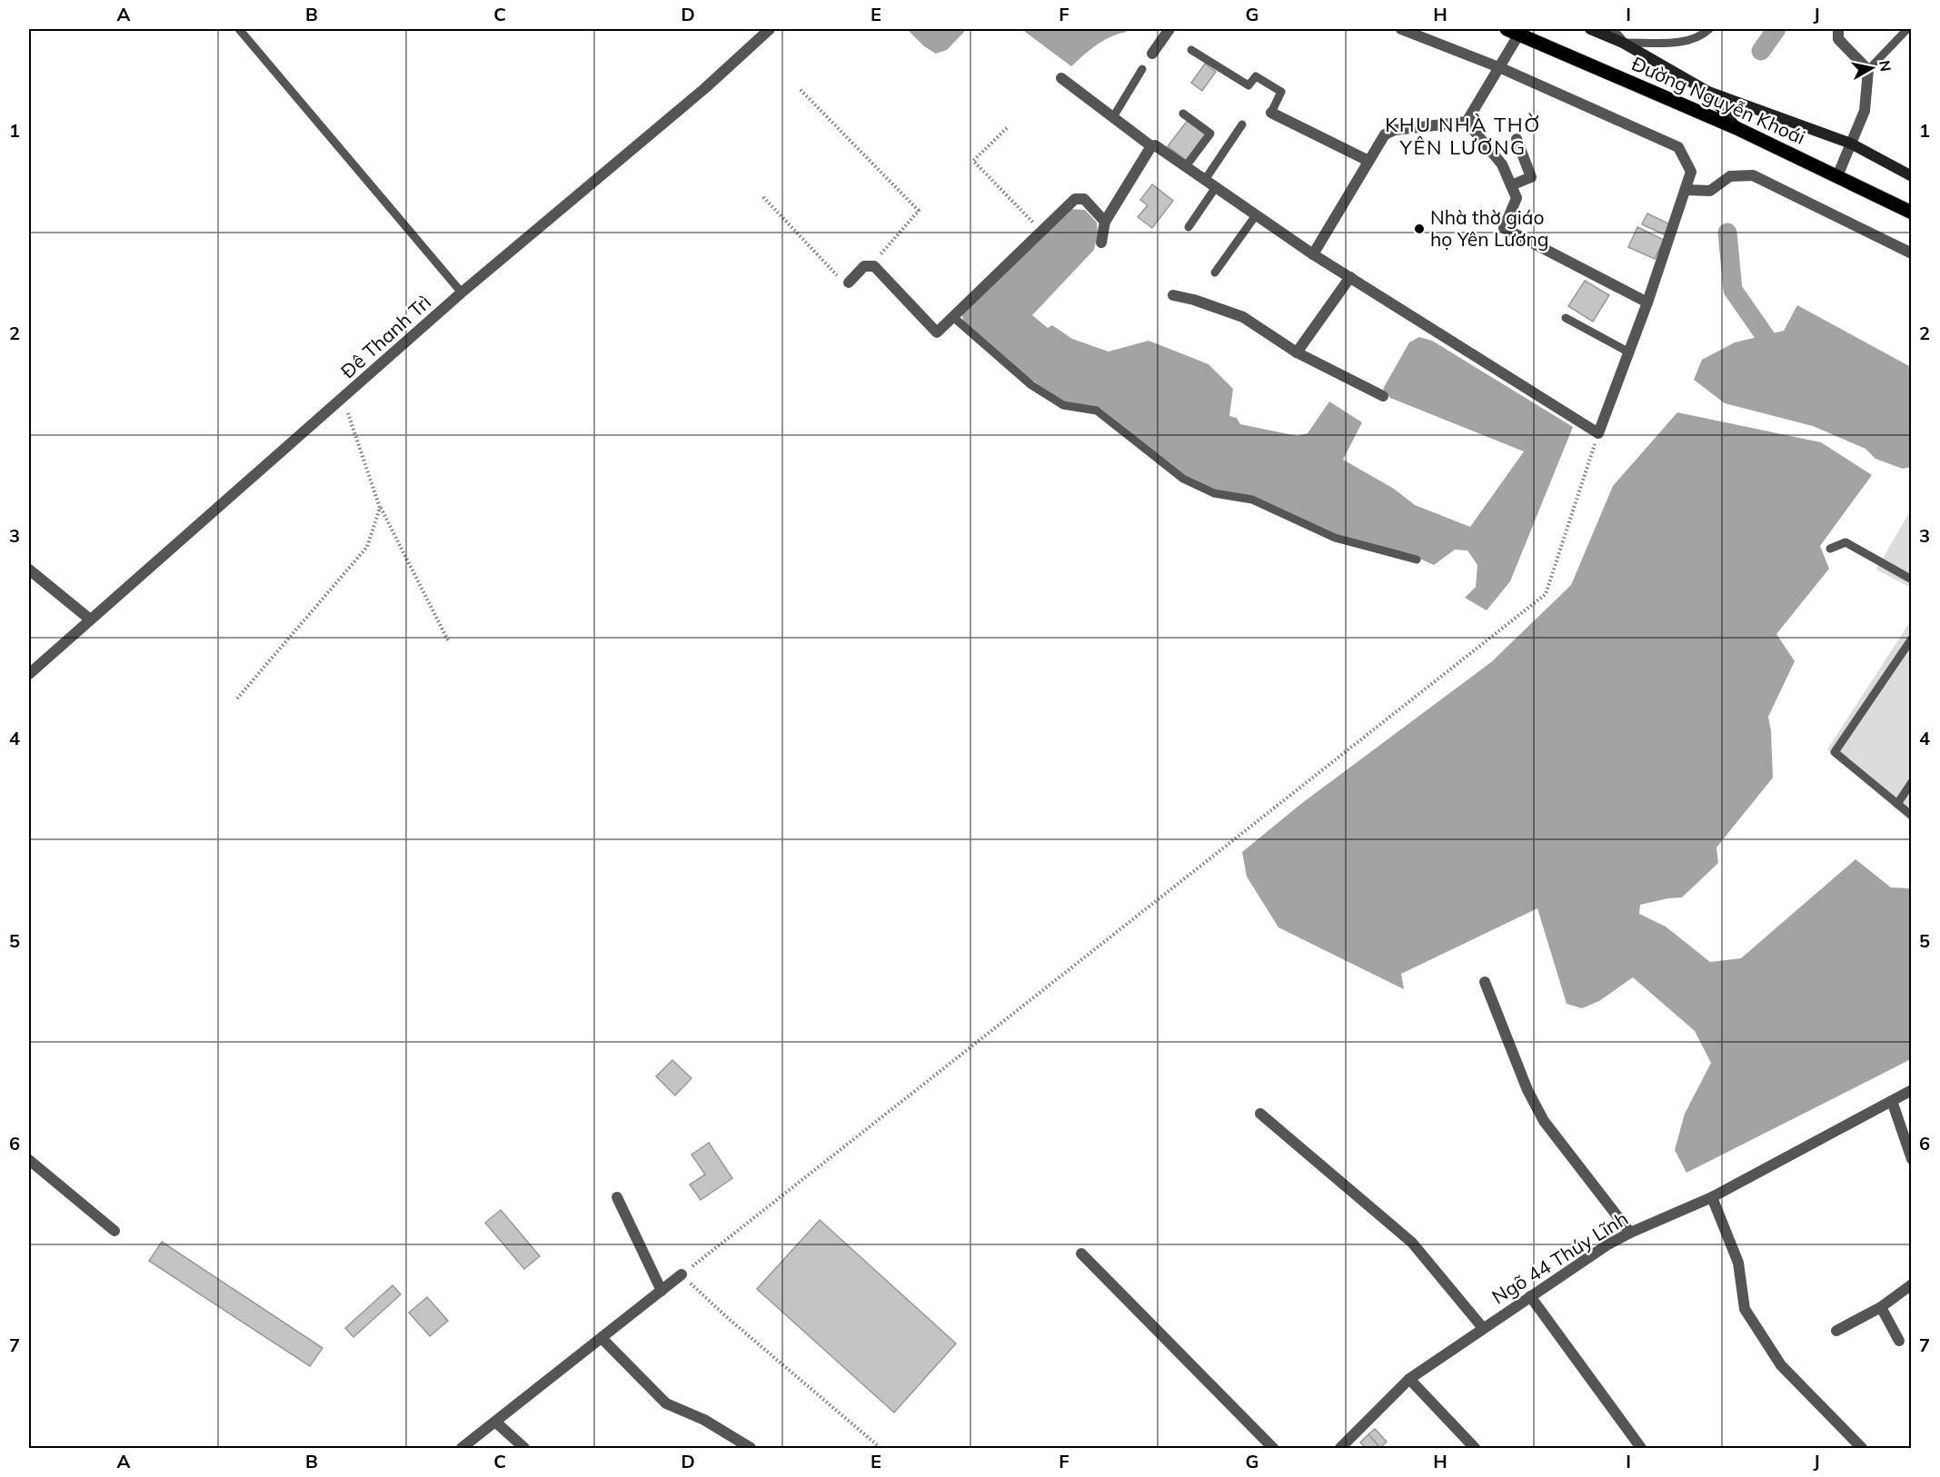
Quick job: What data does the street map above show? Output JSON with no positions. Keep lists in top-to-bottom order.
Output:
{
  "streets": {
    "main road": ["Đường Nguyễn Khoái"],
    "street": ["Đê Thanh Trì", "Ngõ 44 Thúy Lĩnh"]
  },
  "districts": ["KHU NHÀ THỜ YÊN LƯƠNG"],
  "places": ["Nhà thờ giáo họ Yên Lương"],
  "north": "right",
  "grid": {
    "columns": [
      "A",
      "B",
      "C",
      "D",
      "E",
      "F",
      "G",
      "H",
      "I",
      "J"
    ],
    "rows": [
      "1",
      "2",
      "3",
      "4",
      "5",
      "6",
      "7"
    ]
  }
}
